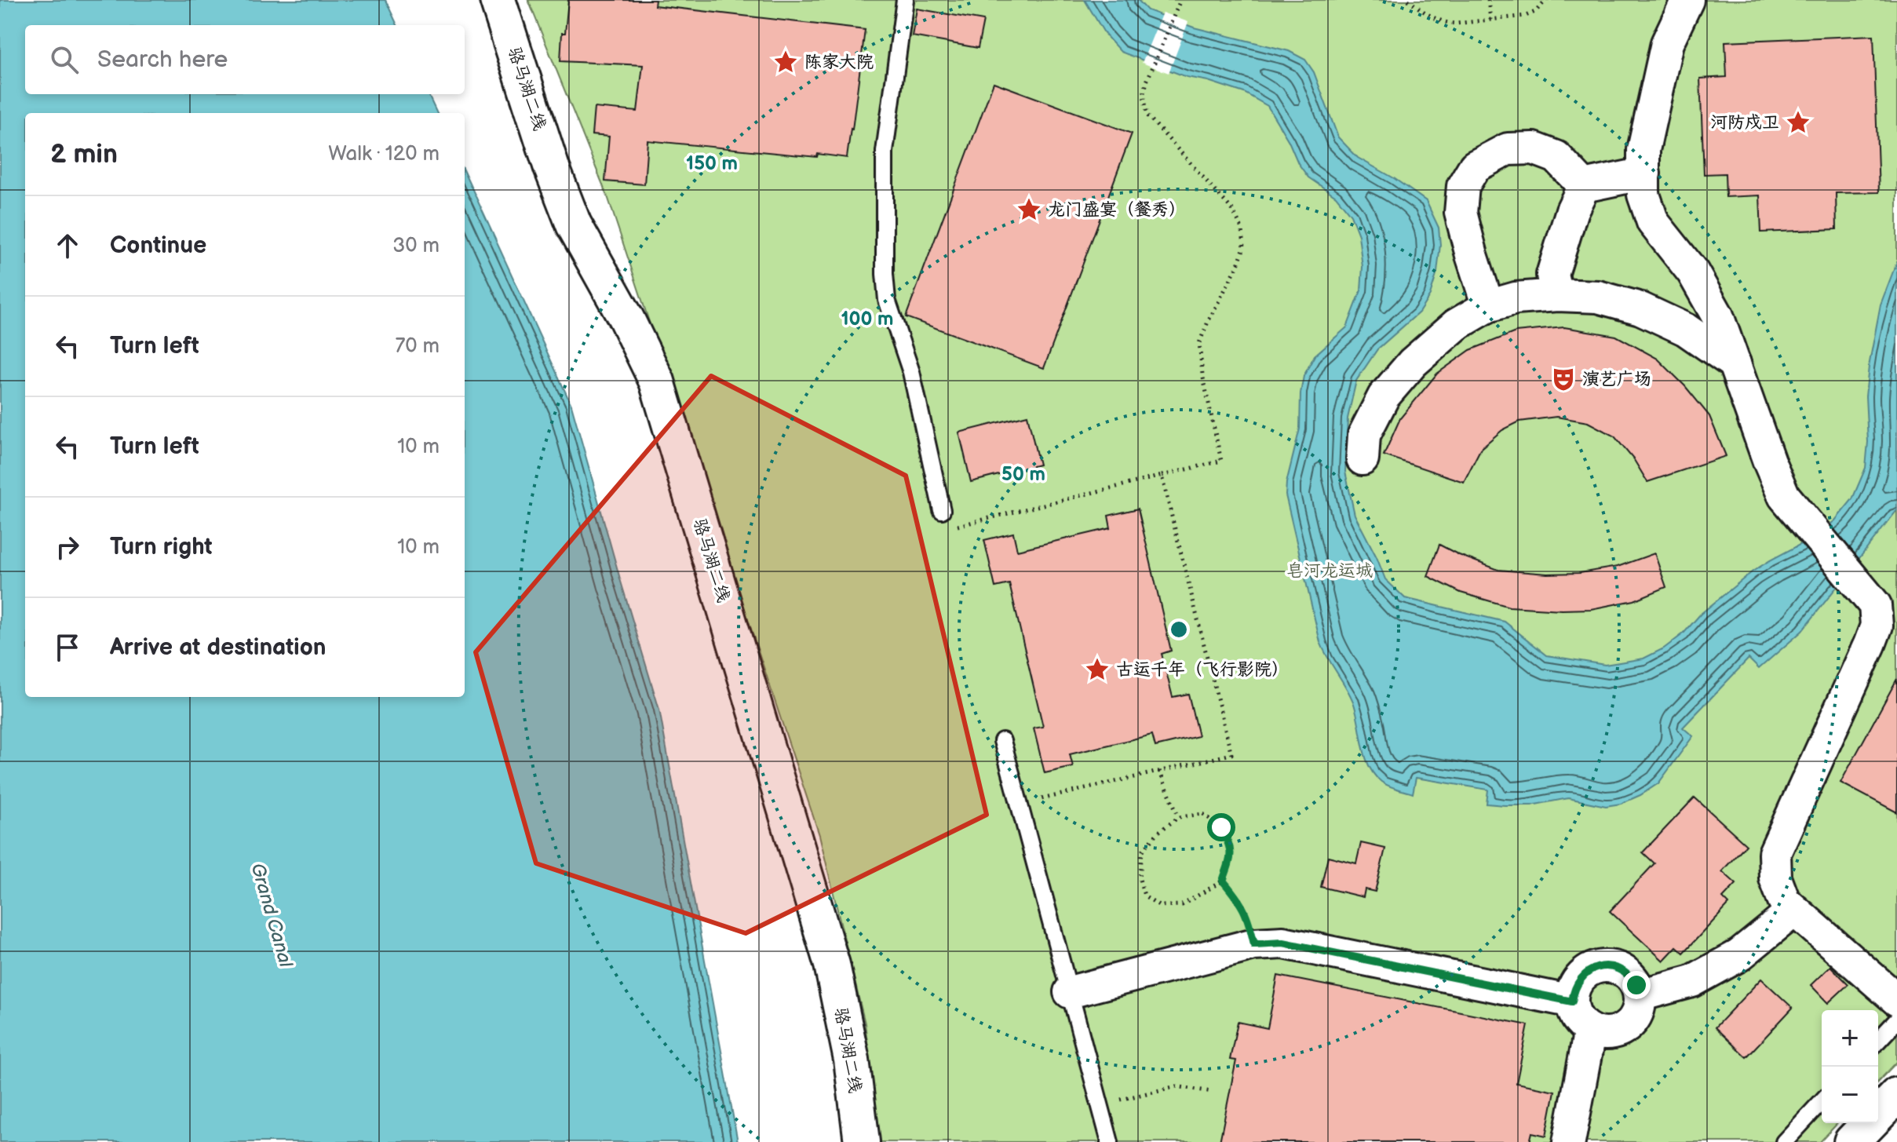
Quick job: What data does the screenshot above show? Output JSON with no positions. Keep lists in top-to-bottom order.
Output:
{
  "streets": {
    "street": ["骆马湖二线"]
  },
  "water": ["Grand Canal"],
  "parks": ["皂河龙运城"],
  "places": {
    "place": [
      "陈家大院",
      "河防戍卫",
      "龙门盛宴（餐秀）",
      "古运千年（飞行影院）"
    ],
    "theatre": ["演艺广场"]
  },
  "page": {
    "search": "Search here",
    "heading": ["2 min", "Walk · 120 m"],
    "list": [
      ["Continue", "30 m"],
      ["Turn left", "70 m"],
      ["Turn left", "10 m"],
      ["Turn right", "10 m"],
      "Arrive at destination"
    ],
    "map_buttons": ["+", "−"]
  },
  "rings": ["150 m", "100 m", "50 m"]
}
